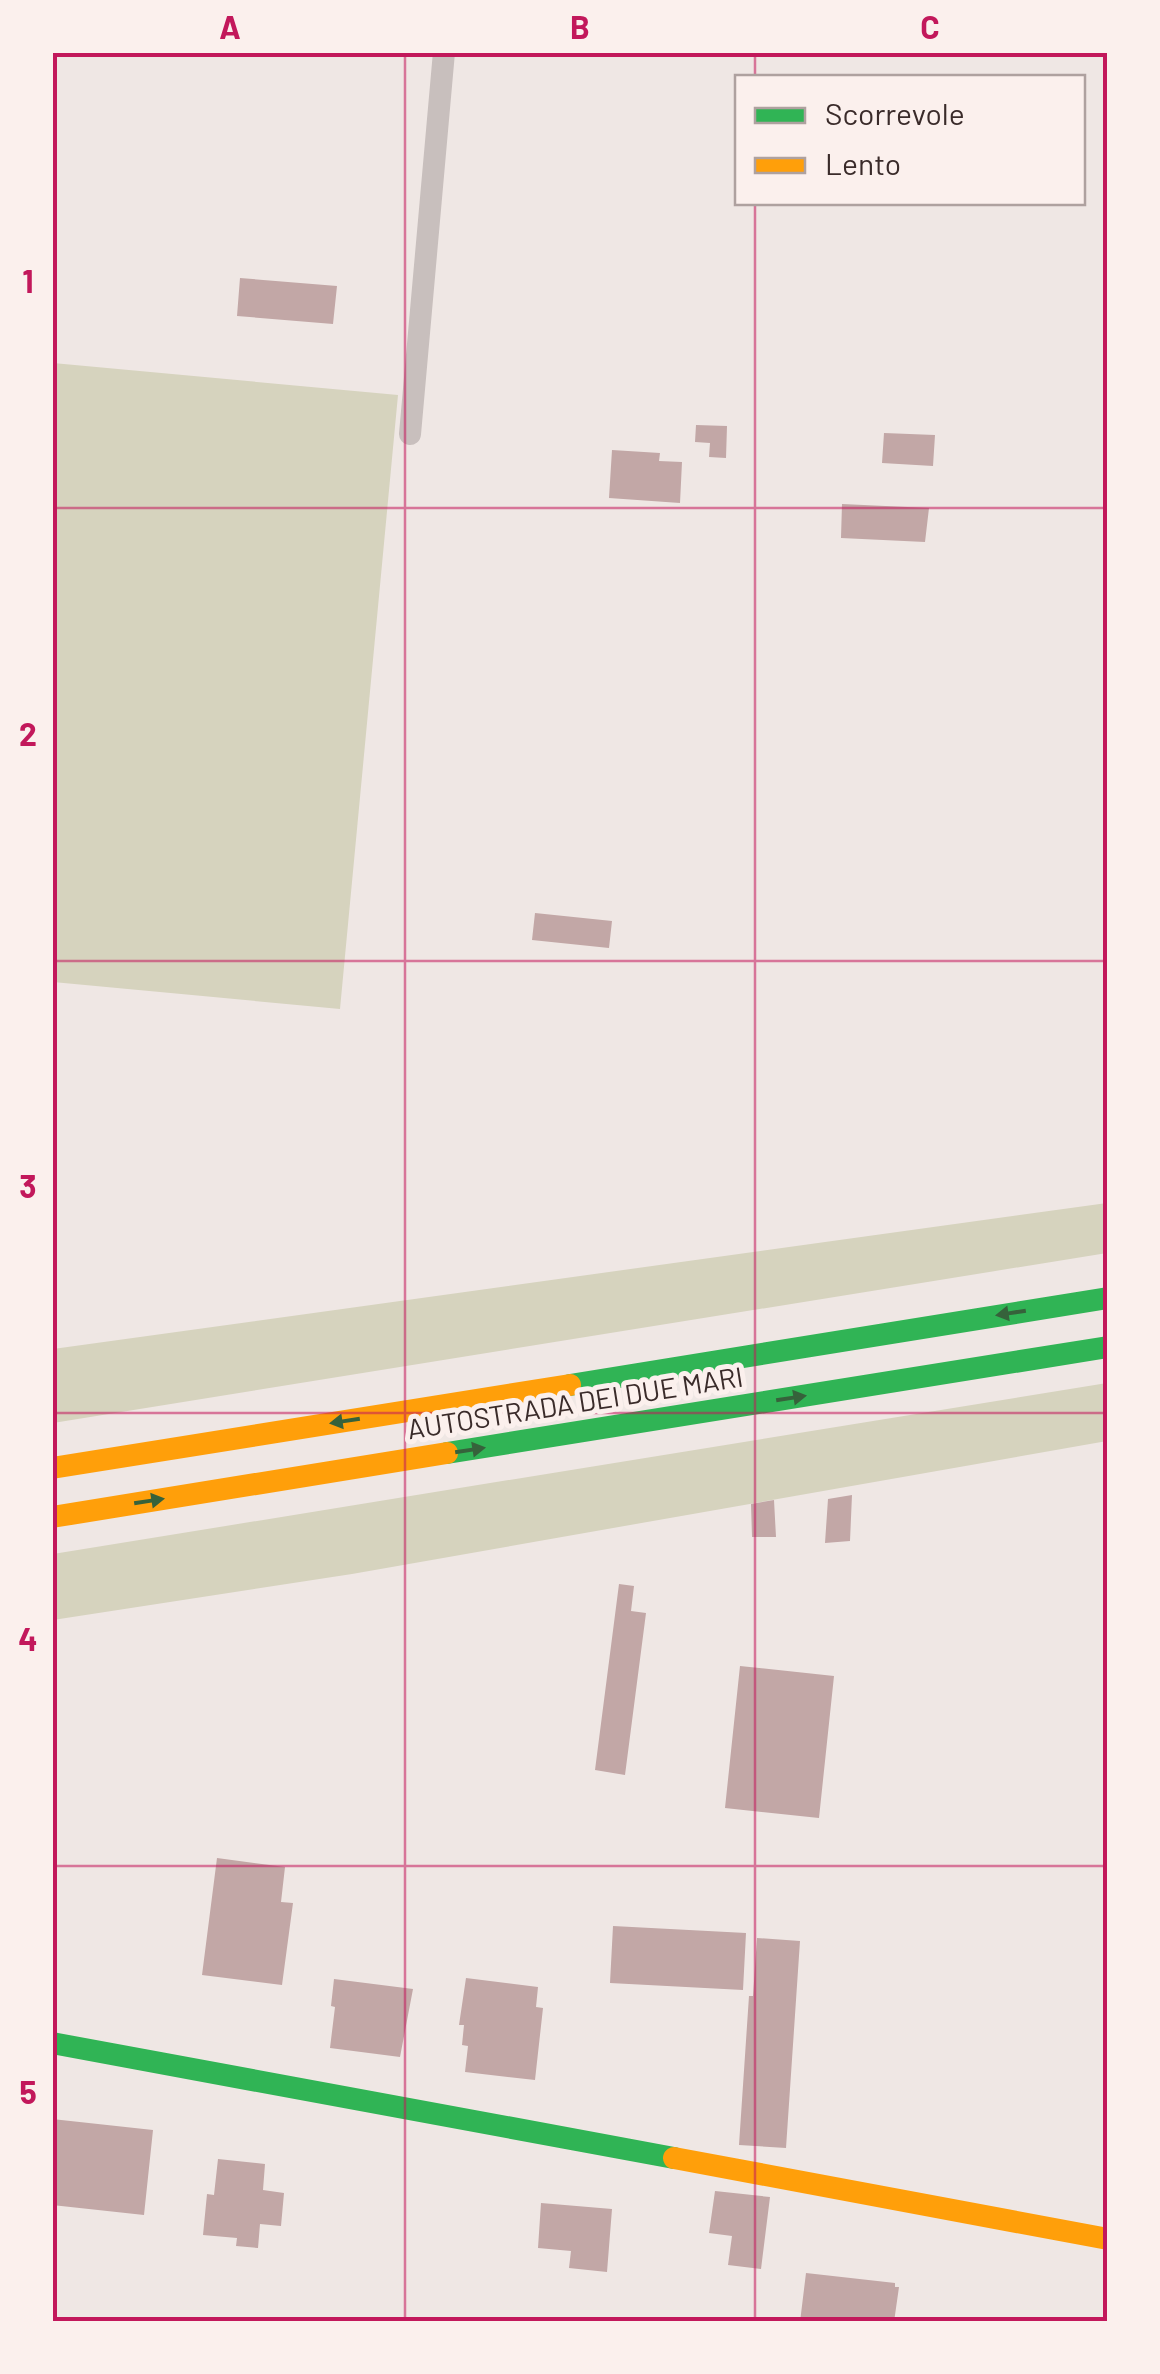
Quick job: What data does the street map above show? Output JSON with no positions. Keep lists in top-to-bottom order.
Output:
{
  "streets": {
    "main road": ["AUTOSTRADA DEI DUE MARI"]
  },
  "legend": ["Scorrevole", "Lento"],
  "grid": {
    "columns": ["A", "B", "C"],
    "rows": [
      "1",
      "2",
      "3",
      "4",
      "5"
    ]
  }
}
